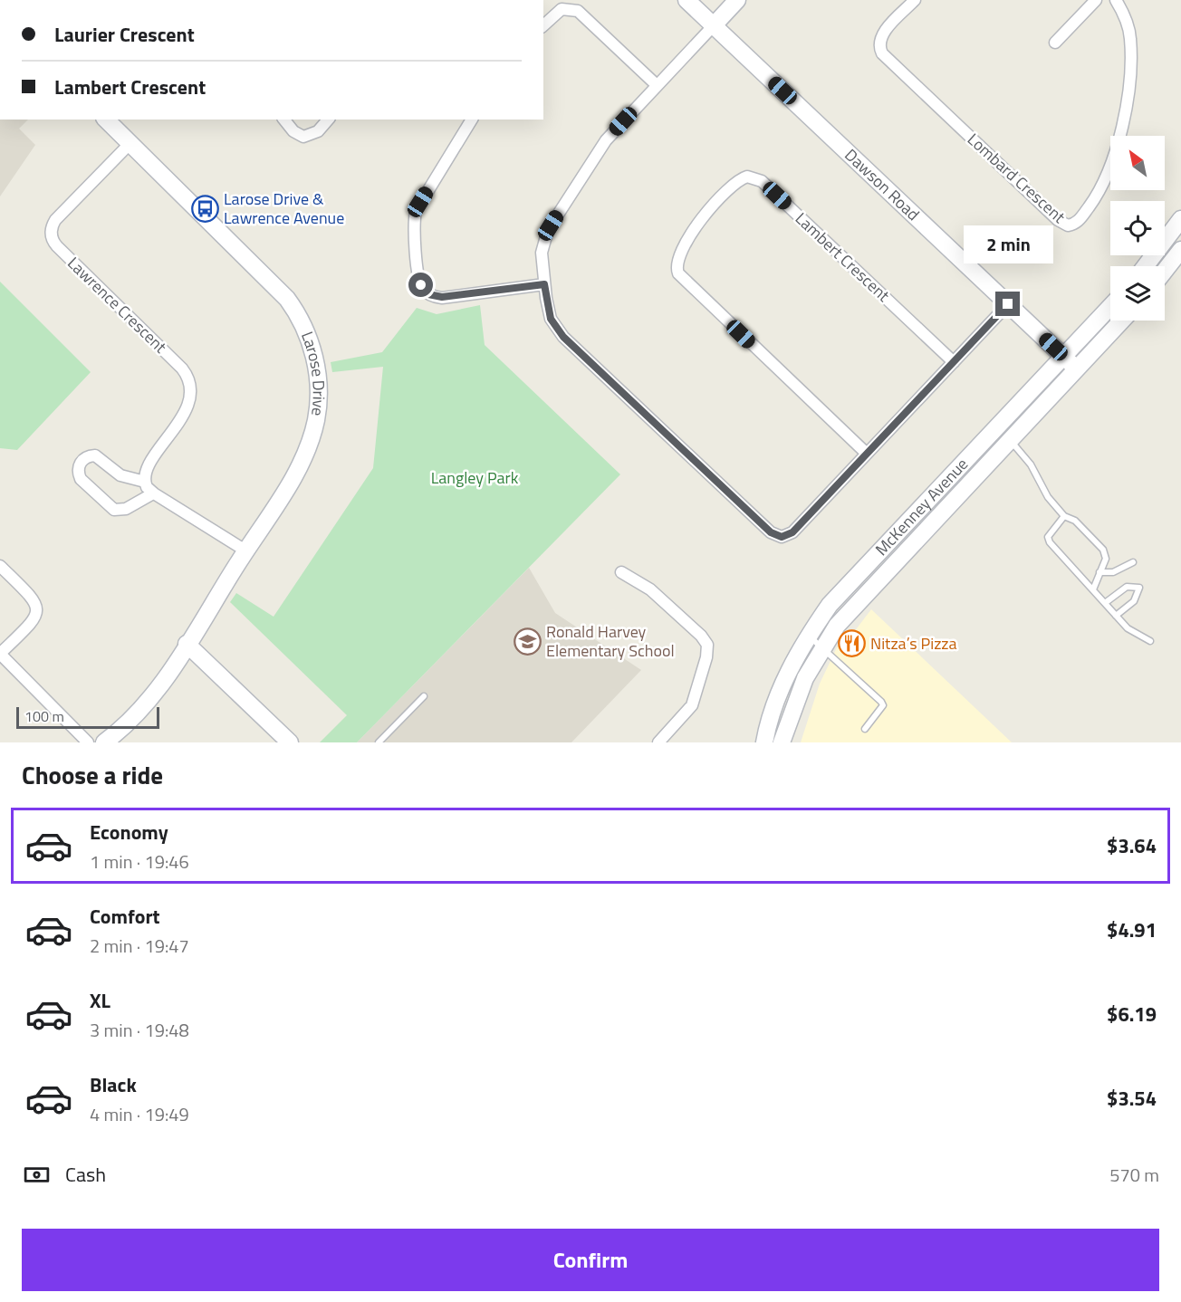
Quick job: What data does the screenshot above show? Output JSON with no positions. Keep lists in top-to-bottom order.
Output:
{
  "streets": {
    "main road": ["Dawson Road", "Larose Drive", "McKenney Avenue"],
    "street": ["Lombard Crescent", "Lambert Crescent", "Lawrence Crescent"]
  },
  "crossings": [
    ["Dawson Road", "McKenney Avenue"],
    ["Lawrence Crescent", "Larose Drive"]
  ],
  "parks": ["Langley Park"],
  "places": {
    "bus stop": ["Larose Drive & Lawrence Avenue"],
    "school or university": ["Ronald Harvey Elementary School"],
    "restaurant": ["Nitza’s Pizza"]
  },
  "scale_bar": "100 m",
  "north": "top left",
  "page": {
    "banner": ["Laurier Crescent", "Lambert Crescent"],
    "bubble": "2 min",
    "scale": "100 m",
    "heading": "Choose a ride",
    "list": [
      {
        "name": "Economy",
        "note": "1 min · 19:46",
        "value": "$3.64"
      },
      {
        "name": "Comfort",
        "note": "2 min · 19:47",
        "value": "$4.91"
      },
      {
        "name": "XL",
        "note": "3 min · 19:48",
        "value": "$6.19"
      },
      {
        "name": "Black",
        "note": "4 min · 19:49",
        "value": "$3.54"
      }
    ],
    "pay": ["Cash", "570 m"],
    "buttons": "Confirm"
  }
}
